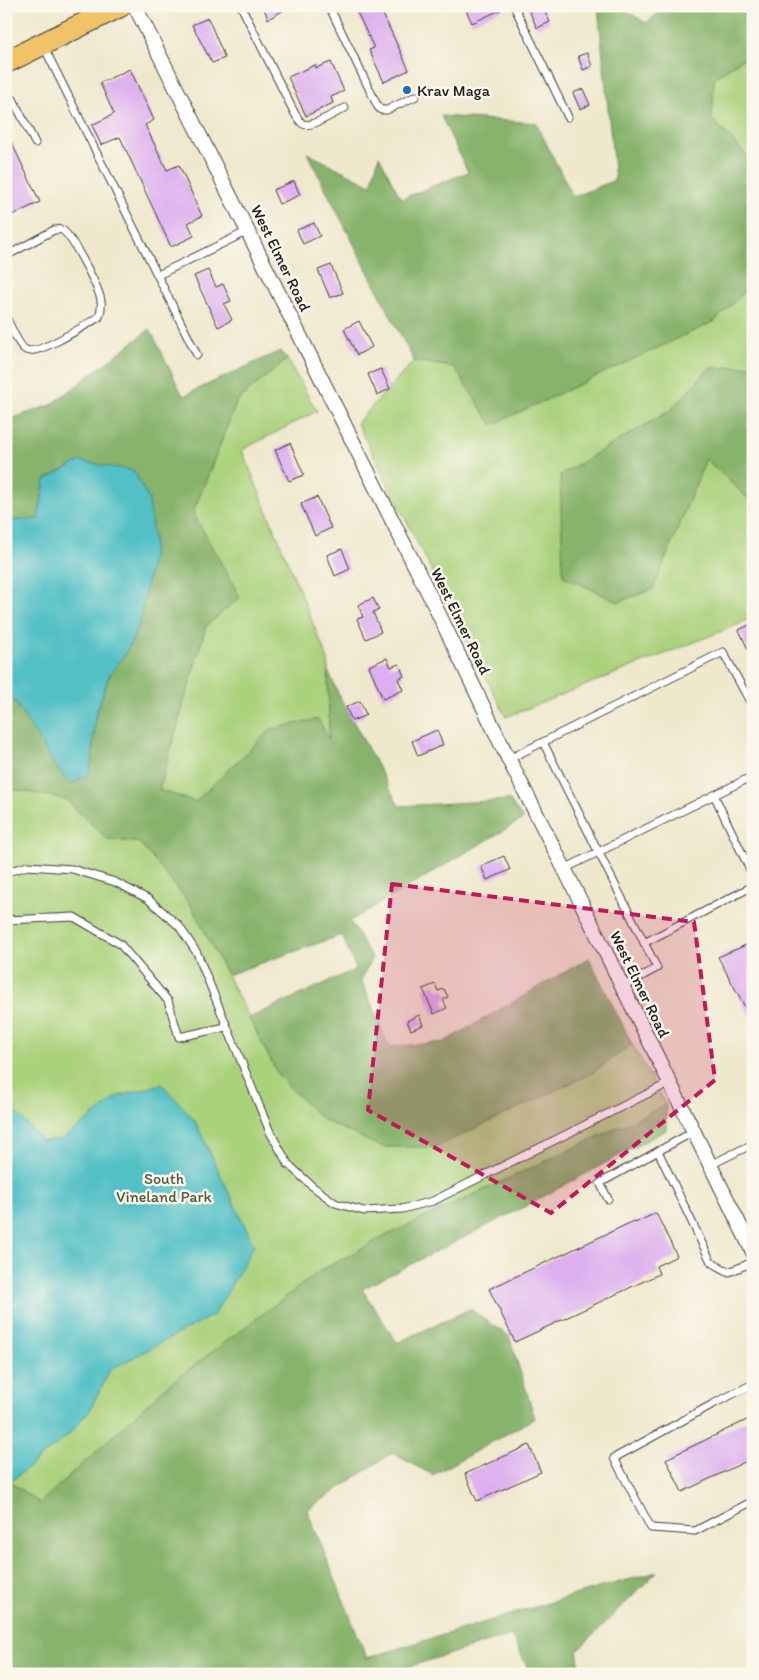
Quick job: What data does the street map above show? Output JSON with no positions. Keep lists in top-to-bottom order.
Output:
{
  "streets": {
    "street": ["West Elmer Road"]
  },
  "parks": ["South Vineland Park"],
  "places": ["Krav Maga"]
}
